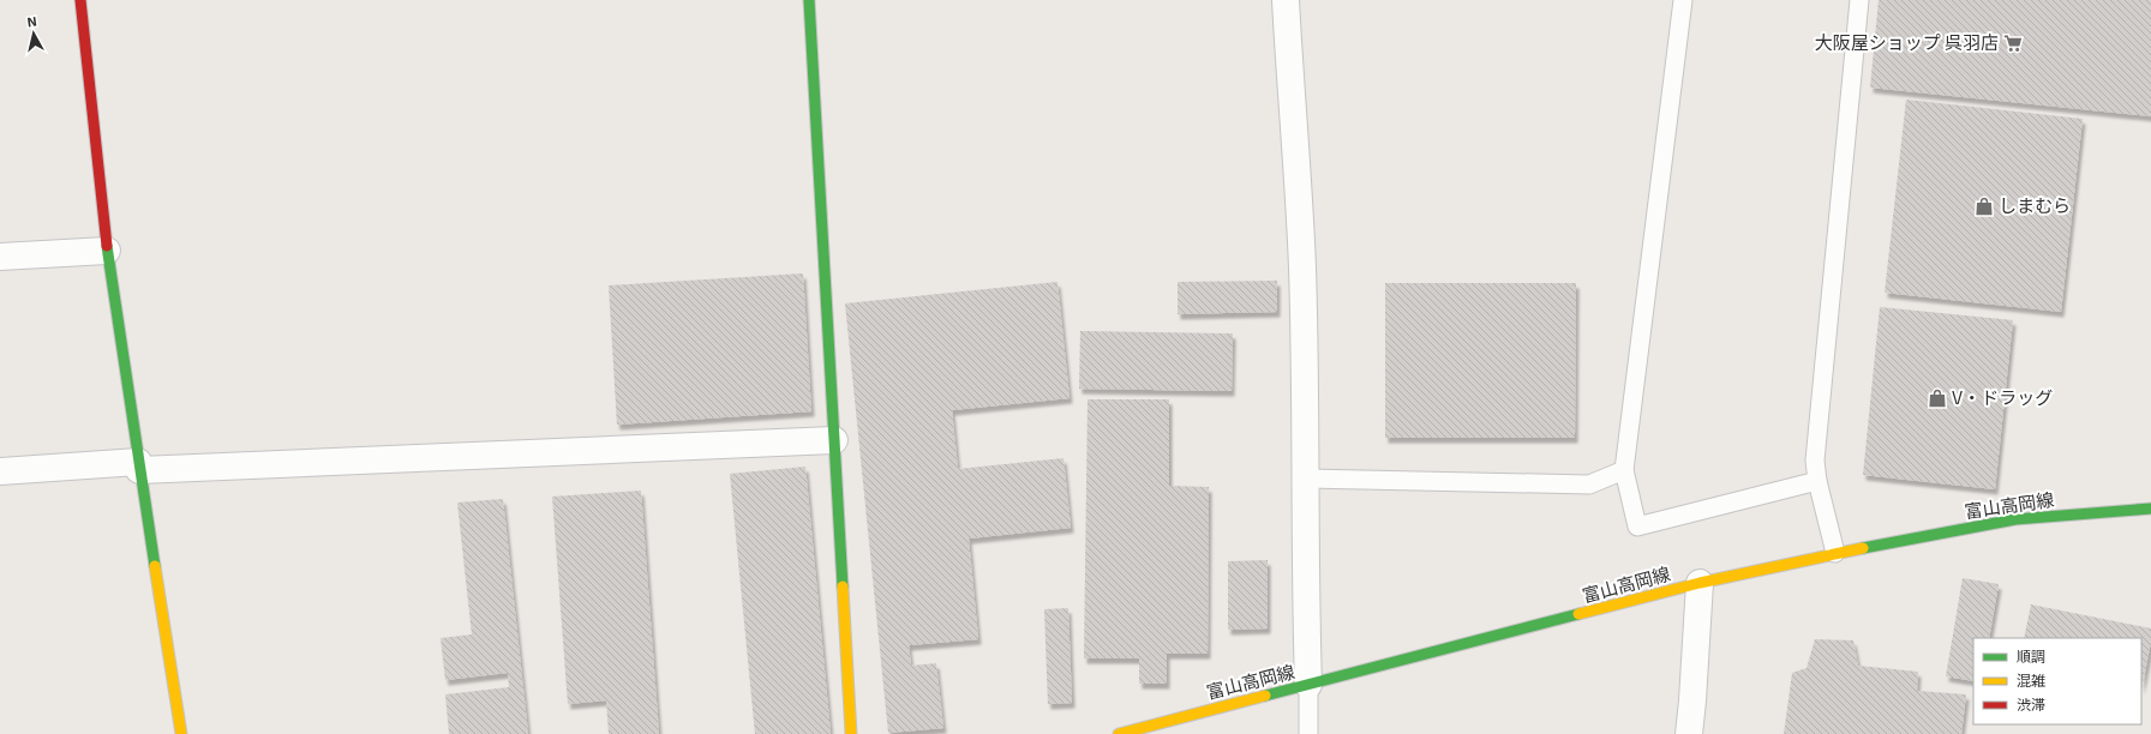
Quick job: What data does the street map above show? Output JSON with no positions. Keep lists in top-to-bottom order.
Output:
{
  "streets": {
    "street": ["富山高岡線"]
  },
  "places": {
    "supermarket": ["大阪屋ショップ 呉羽店"],
    "shop": ["しまむら", "V・ドラッグ"]
  },
  "legend": ["順調", "混雑", "渋滞"],
  "north": "top"
}
